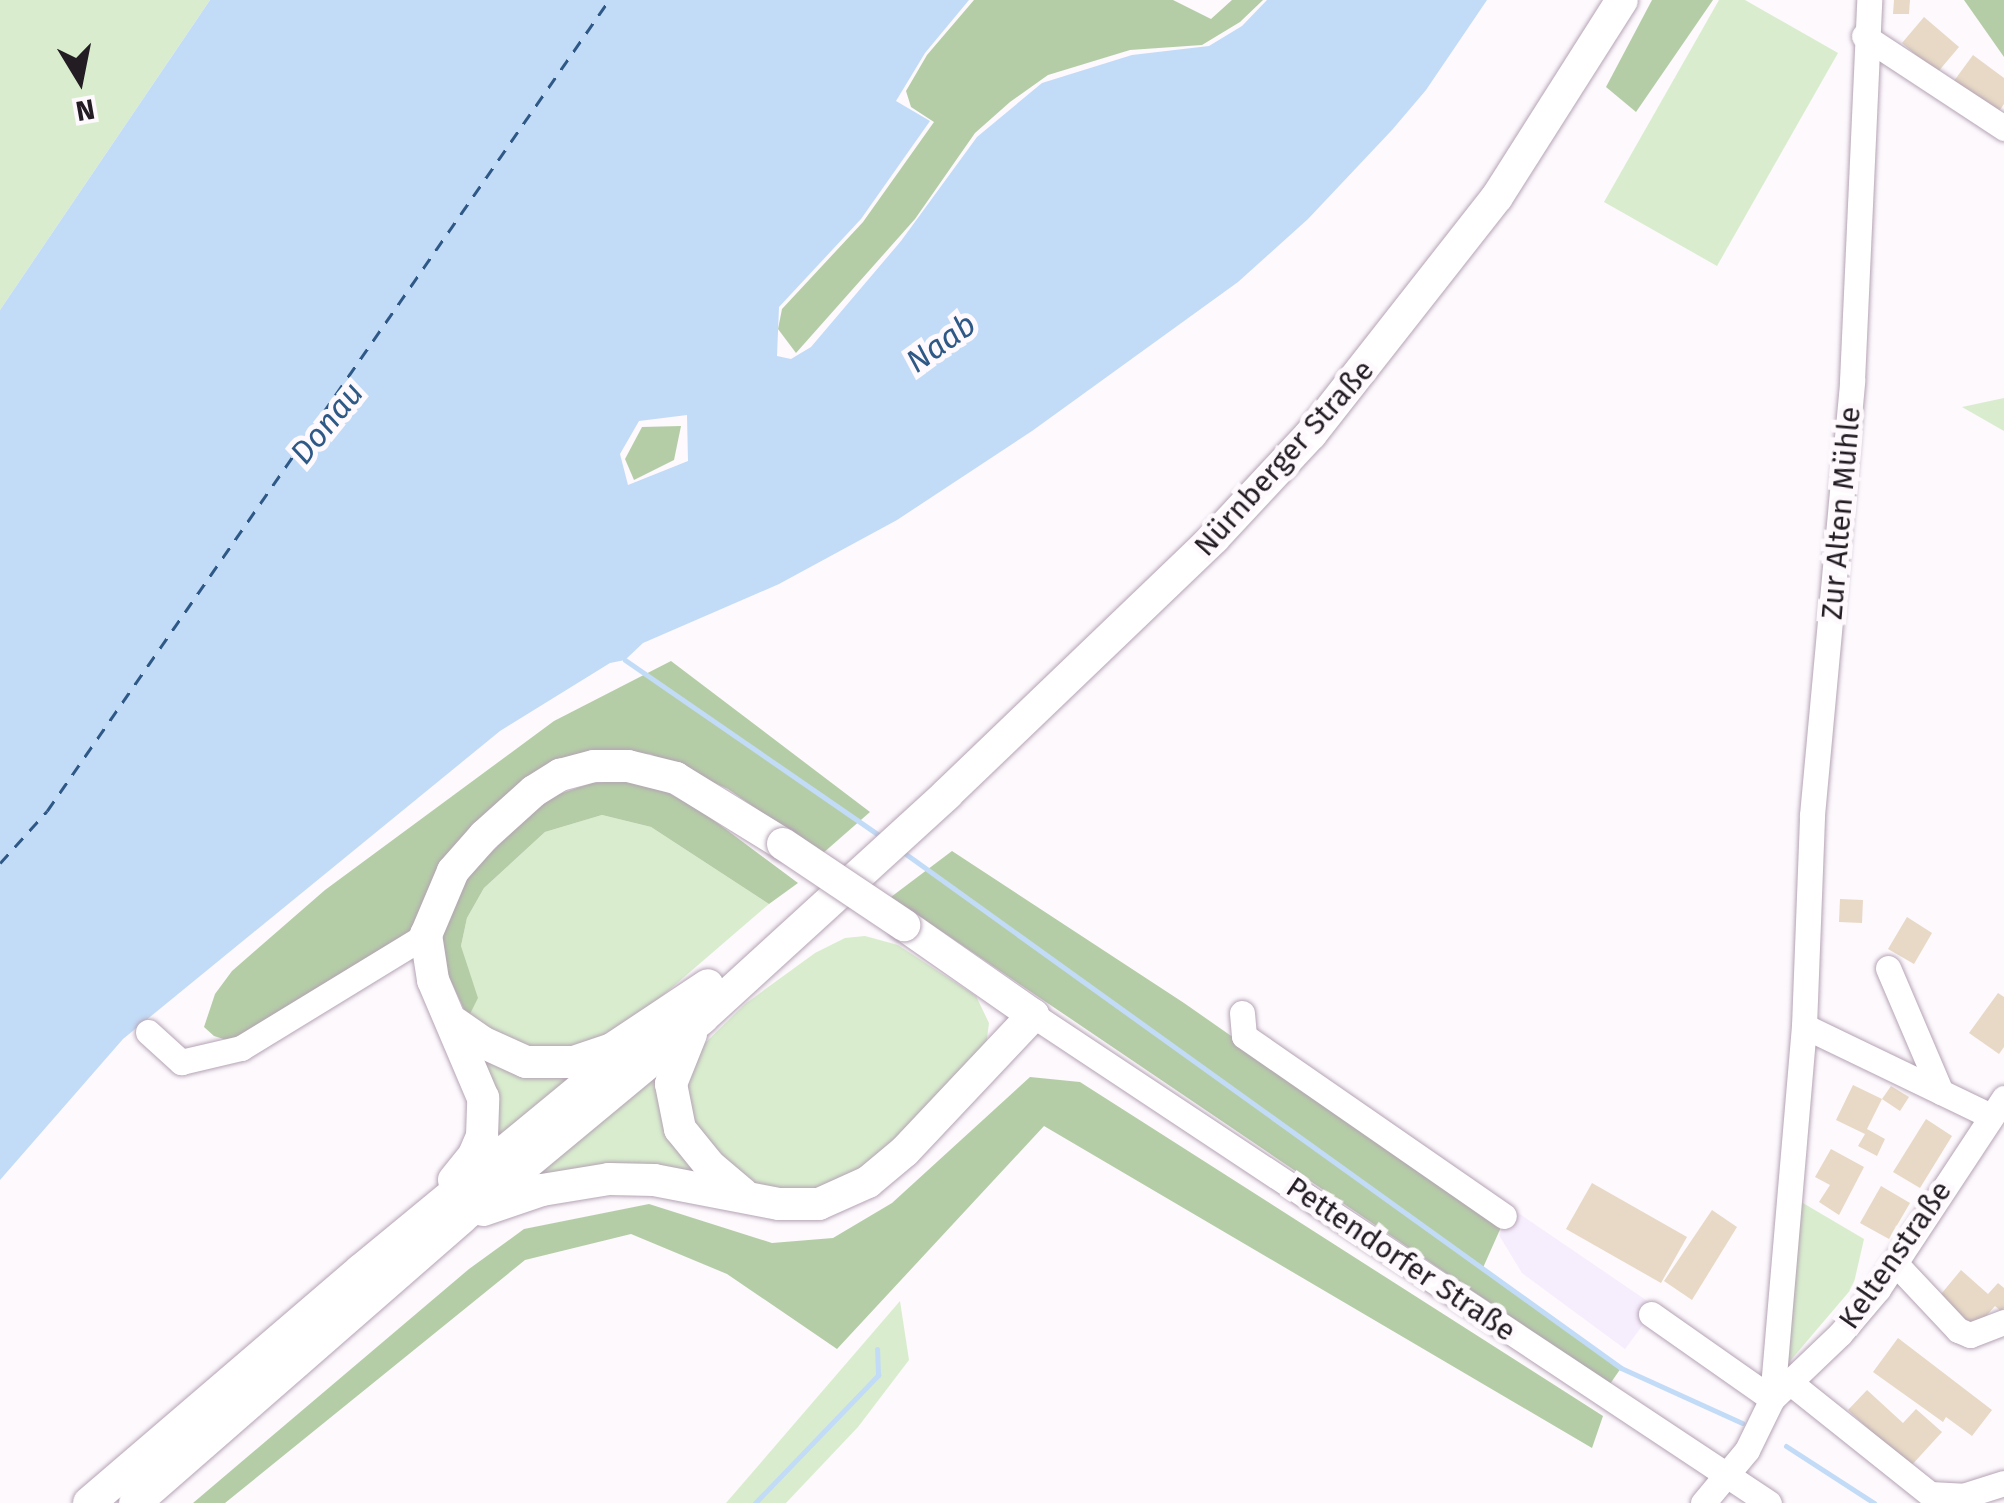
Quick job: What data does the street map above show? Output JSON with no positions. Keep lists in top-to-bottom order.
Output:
{
  "streets": {
    "main road": ["Nürnberger Straße"],
    "street": ["Zur Alten Mühle", "Keltenstraße", "Pettendorfer Straße"]
  },
  "crossings": [
    ["Zur Alten Mühle", "Keltenstraße"],
    ["Zur Alten Mühle", "Pettendorfer Straße"]
  ],
  "water": ["Naab", "Donau"],
  "north": "bottom"
}
